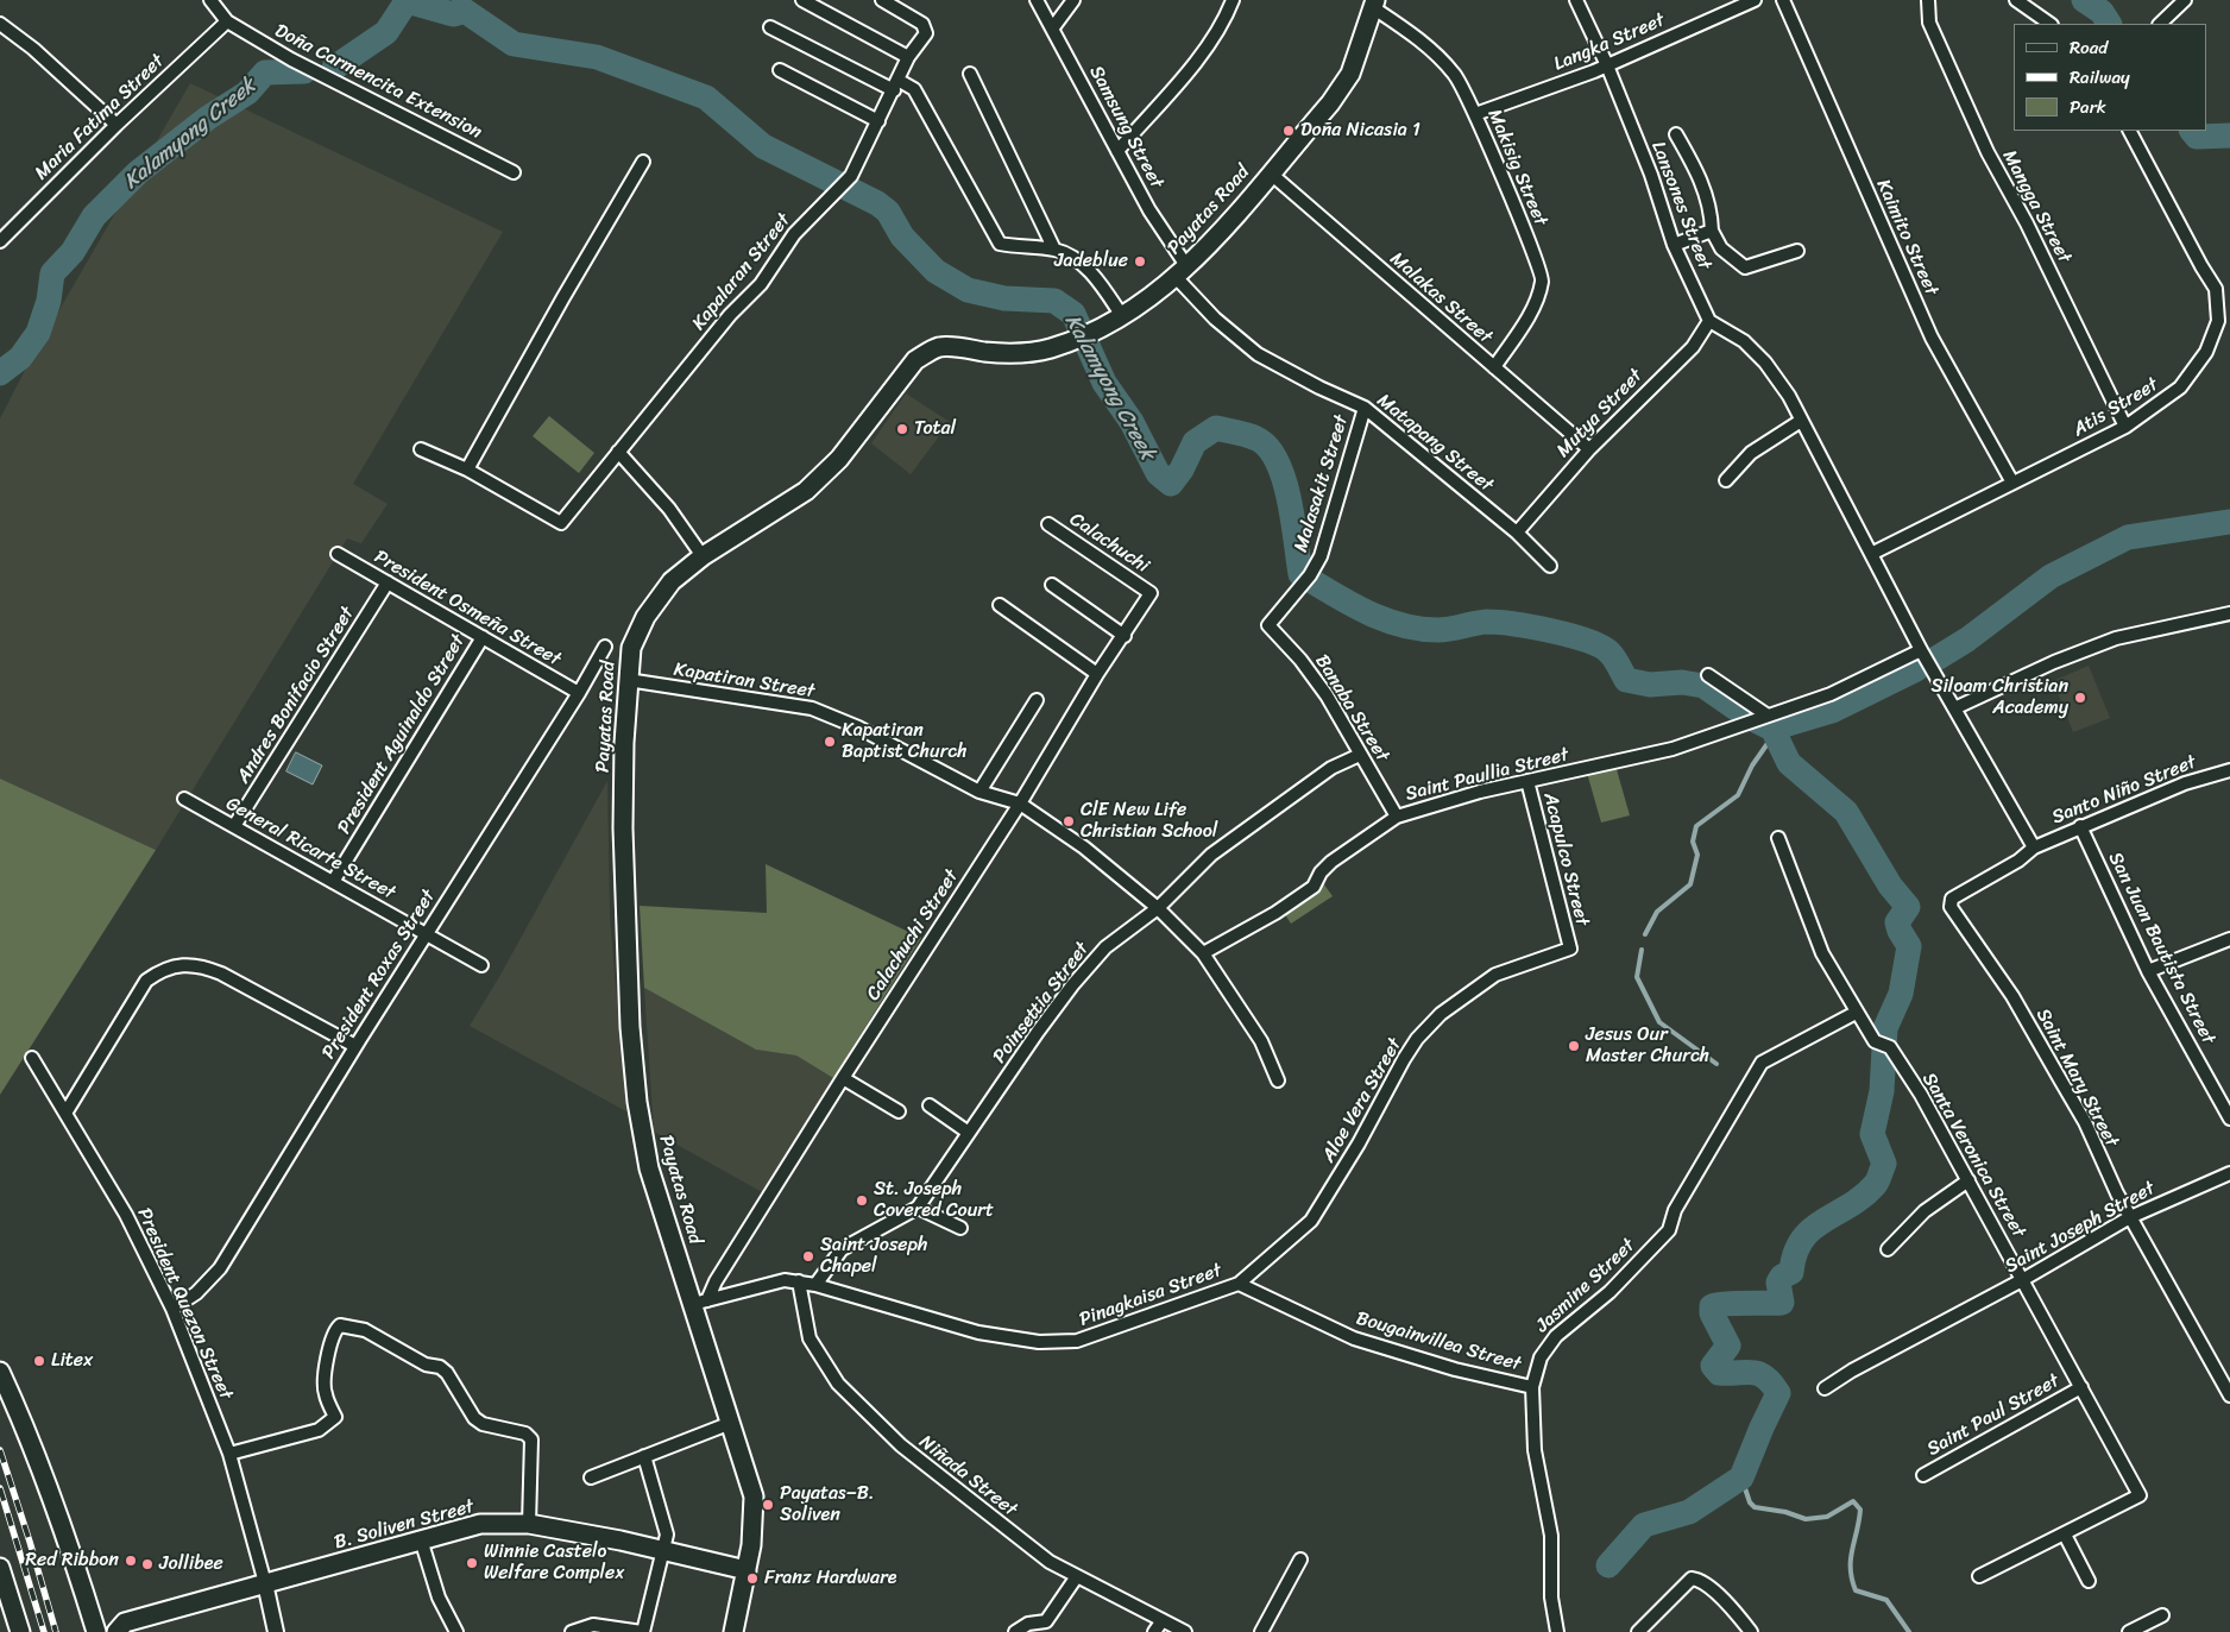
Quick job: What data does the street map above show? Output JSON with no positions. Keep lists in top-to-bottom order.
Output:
{
  "streets": {
    "main road": ["Payatas Road", "B. Soliven Street"],
    "street": [
      "Langka Street",
      "Doña Carmencita Extension",
      "Maria Fatima Street",
      "Samsung Street",
      "Makisig Street",
      "Lansones Street",
      "Mangga Street",
      "Kaimito Street",
      "Kapalaran Street",
      "Malakas Street",
      "Atis Street",
      "Mutya Street",
      "Matapang Street",
      "Malasakit Street",
      "Calachuchi",
      "President Osmeña Street",
      "Kapatiran Street",
      "Andres Bonifacio Street",
      "Banaba Street",
      "President Aguinaldo Street",
      "Saint Paullia Street",
      "Santo Niño Street",
      "General Ricarte Street",
      "Acapulco Street",
      "Calachuchi Street",
      "San Juan Bautista Street",
      "President Roxas Street",
      "Poinsettia Street",
      "Saint Mary Street",
      "Aloe Vera Street",
      "Santa Veronica Street",
      "Saint Joseph Street",
      "Jasmine Street",
      "Pinagkaisa Street",
      "President Quezon Street",
      "Bougainvillea Street",
      "Saint Paul Street",
      "Niñada Street"
    ]
  },
  "crossings": [
    ["Langka Street", "Makisig Street"],
    ["Langka Street", "Lansones Street"],
    ["Doña Carmencita Extension", "Maria Fatima Street"],
    ["Samsung Street", "Payatas Road"],
    ["Samsung Street", "Matapang Street"],
    ["Makisig Street", "Payatas Road"],
    ["Makisig Street", "Malakas Street"],
    ["Lansones Street", "Mutya Street"],
    ["Mangga Street", "Atis Street"],
    ["Payatas Road", "Malakas Street"],
    ["Payatas Road", "Matapang Street"],
    ["Payatas Road", "Kapatiran Street"],
    ["Payatas Road", "Calachuchi Street"],
    ["Payatas Road", "Pinagkaisa Street"],
    ["Payatas Road", "B. Soliven Street"],
    ["Kaimito Street", "Atis Street"],
    ["Malakas Street", "Mutya Street"],
    ["Mutya Street", "Matapang Street"],
    ["Matapang Street", "Malasakit Street"],
    ["Malasakit Street", "Banaba Street"],
    ["Calachuchi", "Calachuchi Street"],
    ["President Osmeña Street", "Andres Bonifacio Street"],
    ["President Osmeña Street", "President Aguinaldo Street"],
    ["President Osmeña Street", "President Roxas Street"],
    ["Kapatiran Street", "Saint Paullia Street"],
    ["Kapatiran Street", "Calachuchi Street"],
    ["Kapatiran Street", "Poinsettia Street"],
    ["Andres Bonifacio Street", "General Ricarte Street"],
    ["Banaba Street", "Saint Paullia Street"],
    ["Banaba Street", "Poinsettia Street"],
    ["President Aguinaldo Street", "General Ricarte Street"],
    ["Saint Paullia Street", "Acapulco Street"],
    ["Santo Niño Street", "San Juan Bautista Street"],
    ["Santo Niño Street", "Saint Mary Street"],
    ["General Ricarte Street", "President Roxas Street"],
    ["Acapulco Street", "Aloe Vera Street"],
    ["Calachuchi Street", "Pinagkaisa Street"],
    ["President Roxas Street", "President Quezon Street"],
    ["Poinsettia Street", "Pinagkaisa Street"],
    ["Saint Mary Street", "Saint Joseph Street"],
    ["Aloe Vera Street", "Pinagkaisa Street"],
    ["Aloe Vera Street", "Bougainvillea Street"],
    ["Santa Veronica Street", "Saint Joseph Street"],
    ["Santa Veronica Street", "Jasmine Street"],
    ["Santa Veronica Street", "Saint Paul Street"],
    ["Jasmine Street", "Bougainvillea Street"],
    ["Pinagkaisa Street", "Bougainvillea Street"],
    ["Pinagkaisa Street", "Niñada Street"],
    ["President Quezon Street", "B. Soliven Street"]
  ],
  "water": ["Kalamyong Creek"],
  "places": [
    "Doña Nicasia 1",
    "Jadeblue",
    "Total",
    "Siloam Christian Academy",
    "Kapatiran Baptist Church",
    "ClE New Life Christian School",
    "Jesus Our Master Church",
    "St. Joseph Covered Court",
    "Saint Joseph Chapel",
    "Litex",
    "Payatas–B. Soliven",
    "Red Ribbon",
    "Winnie Castelo Welfare Complex",
    "Jollibee",
    "Franz Hardware"
  ],
  "legend": ["Road", "Railway", "Park"]
}
